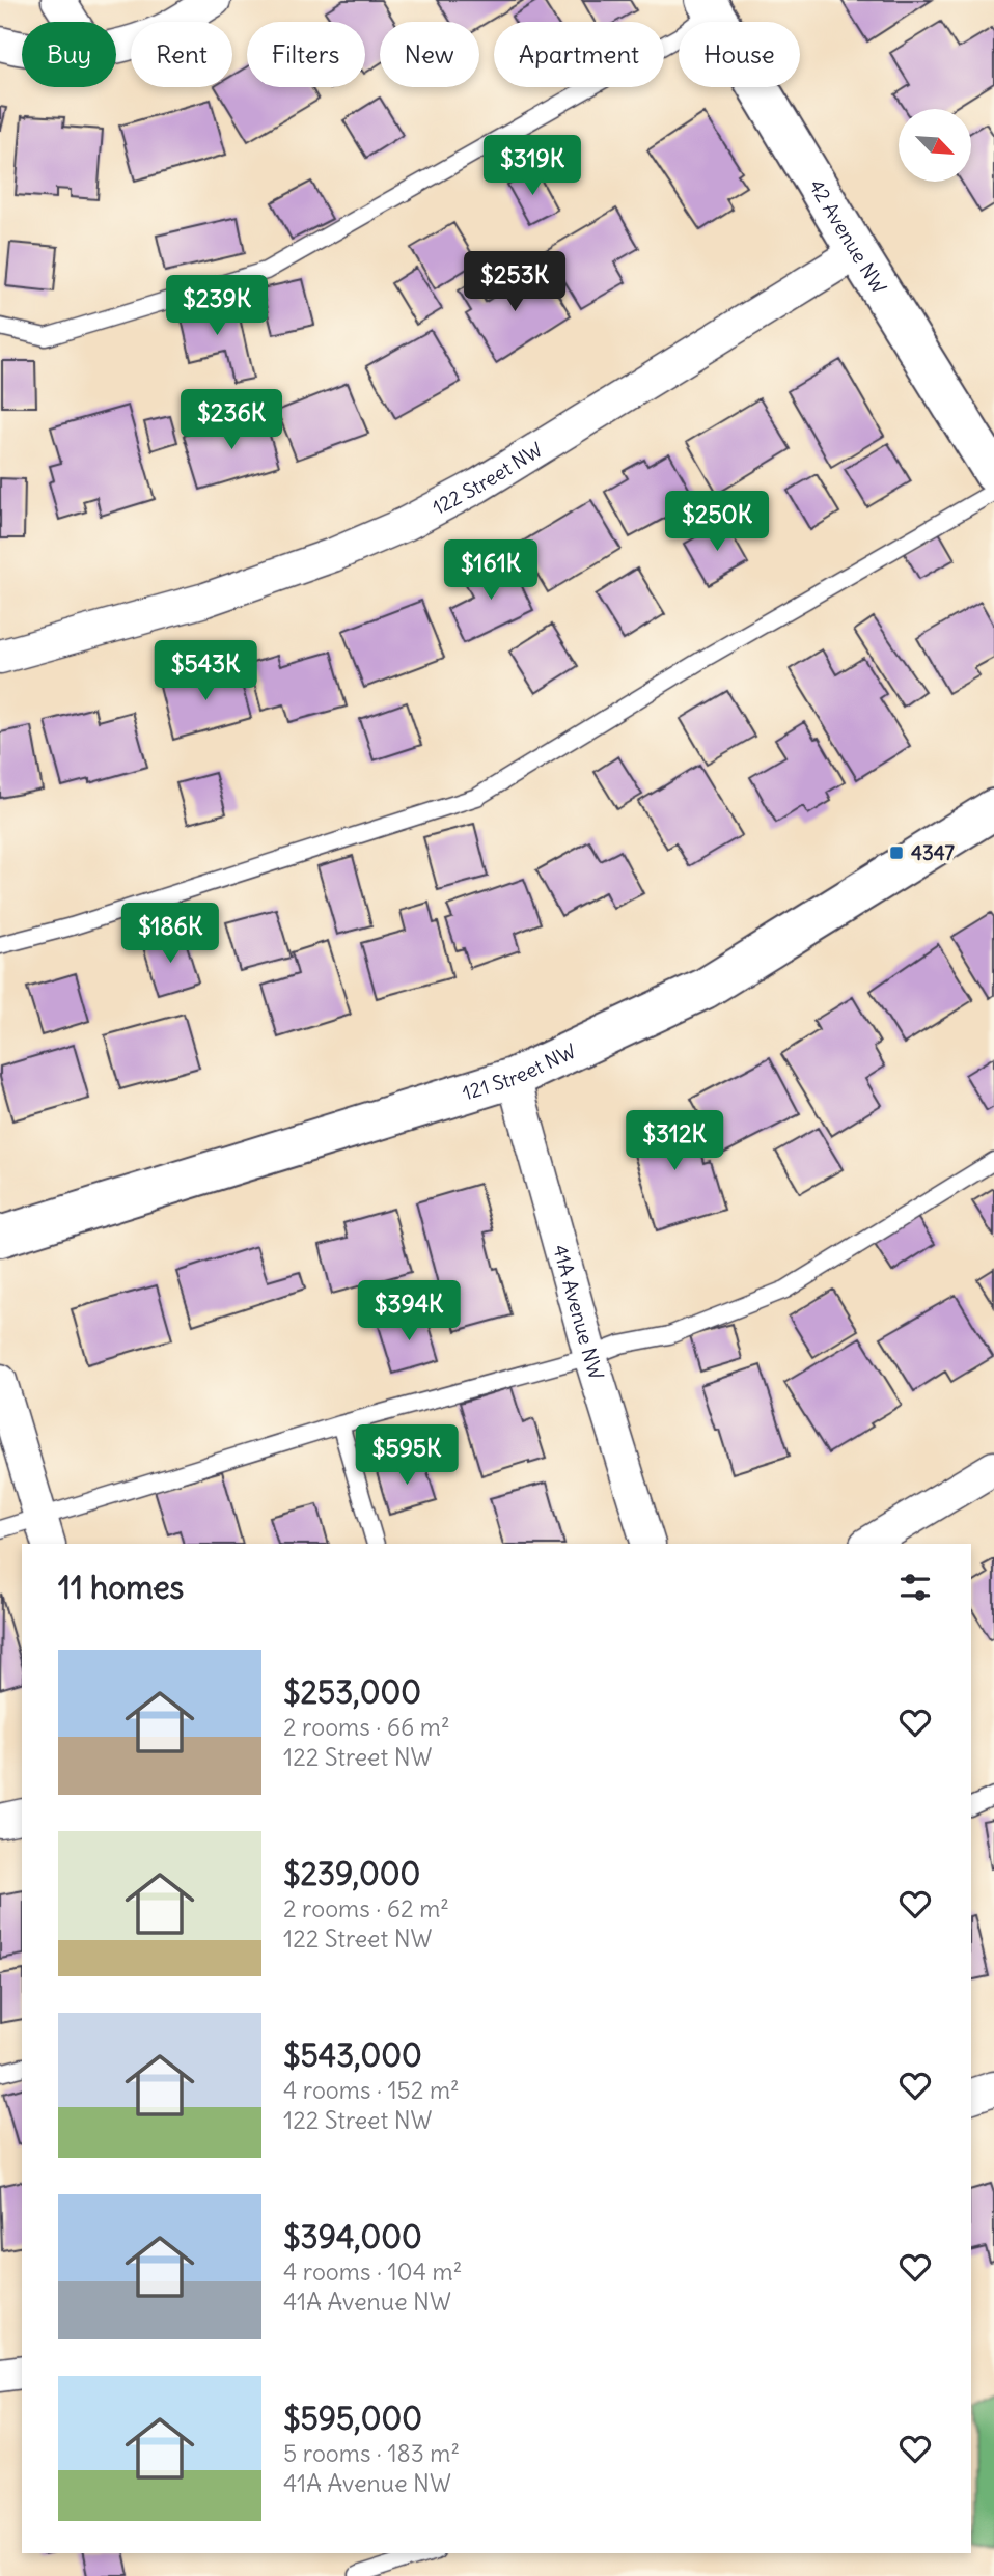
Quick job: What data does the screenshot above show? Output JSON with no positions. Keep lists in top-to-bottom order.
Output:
{
  "streets": {
    "street": [
      "42 Avenue NW",
      "122 Street NW",
      "121 Street NW",
      "41A Avenue NW"
    ]
  },
  "crossings": [
    ["42 Avenue NW", "122 Street NW"],
    ["121 Street NW", "41A Avenue NW"]
  ],
  "places": {
    "transit": ["4347"]
  },
  "north": "bottom right",
  "page": {
    "chip": [
      "Buy",
      "Rent",
      "Filters",
      "New",
      "Apartment",
      "House"
    ],
    "price": [
      "$319K",
      "$253K",
      "$239K",
      "$236K",
      "$250K",
      "$161K",
      "$543K",
      "$186K",
      "$312K",
      "$394K",
      "$595K"
    ],
    "heading": "11 homes",
    "list": [
      {
        "name": "$253,000",
        "note": "2 rooms · 66 m² · 122 Street NW"
      },
      {
        "name": "$239,000",
        "note": "2 rooms · 62 m² · 122 Street NW"
      },
      {
        "name": "$543,000",
        "note": "4 rooms · 152 m² · 122 Street NW"
      },
      {
        "name": "$394,000",
        "note": "4 rooms · 104 m² · 41A Avenue NW"
      },
      {
        "name": "$595,000",
        "note": "5 rooms · 183 m² · 41A Avenue NW"
      }
    ]
  }
}
